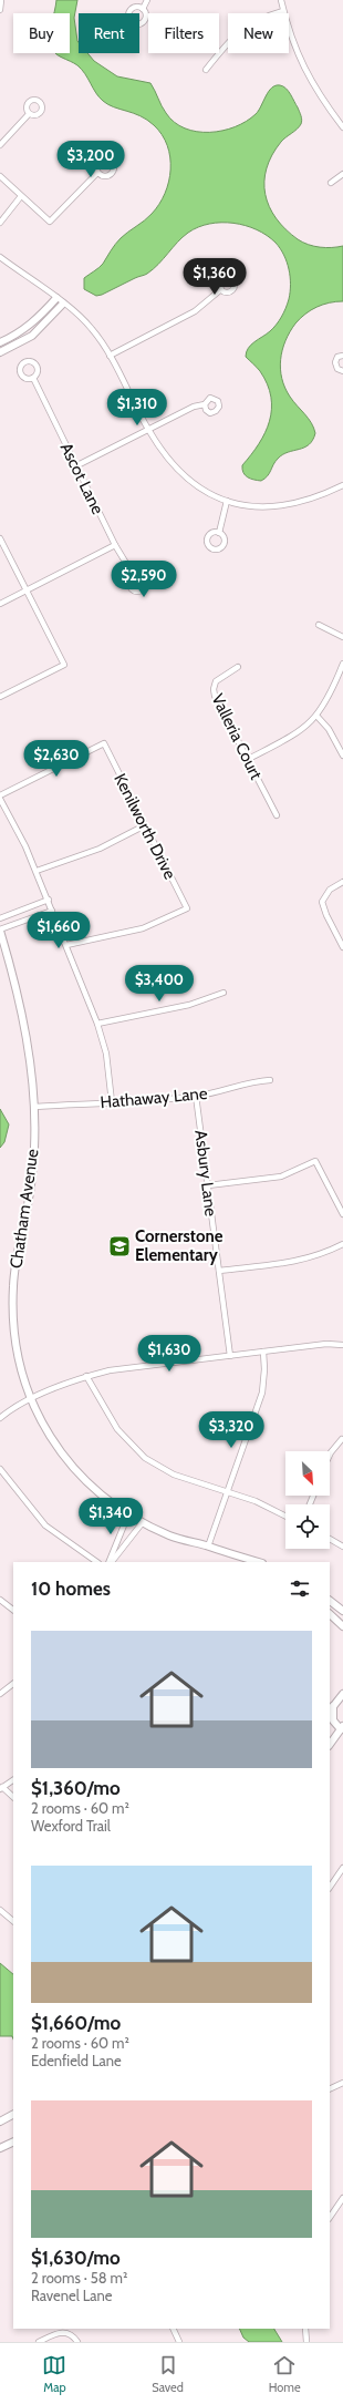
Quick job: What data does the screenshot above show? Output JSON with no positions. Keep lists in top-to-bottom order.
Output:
{
  "streets": {
    "street": [
      "Ascot Lane",
      "Valleria Court",
      "Kenilworth Drive",
      "Hathaway Lane",
      "Asbury Lane",
      "Chatham Avenue"
    ]
  },
  "crossings": [
    ["Hathaway Lane", "Asbury Lane"],
    ["Hathaway Lane", "Chatham Avenue"]
  ],
  "places": {
    "school or university": ["Cornerstone Elementary"]
  },
  "north": "bottom right",
  "page": {
    "chip": [
      "Buy",
      "Rent",
      "Filters",
      "New"
    ],
    "price": [
      "$3,200",
      "$1,360",
      "$1,310",
      "$2,590",
      "$2,630",
      "$1,660",
      "$3,400",
      "$1,630",
      "$3,320",
      "$1,340"
    ],
    "heading": "10 homes",
    "list": [
      {
        "name": "$1,360/mo",
        "note": "2 rooms · 60 m² · Wexford Trail"
      },
      {
        "name": "$1,660/mo",
        "note": "2 rooms · 60 m² · Edenfield Lane"
      },
      {
        "name": "$1,630/mo",
        "note": "2 rooms · 58 m² · Ravenel Lane"
      }
    ],
    "tabs": ["Map", "Saved", "Home"]
  }
}
